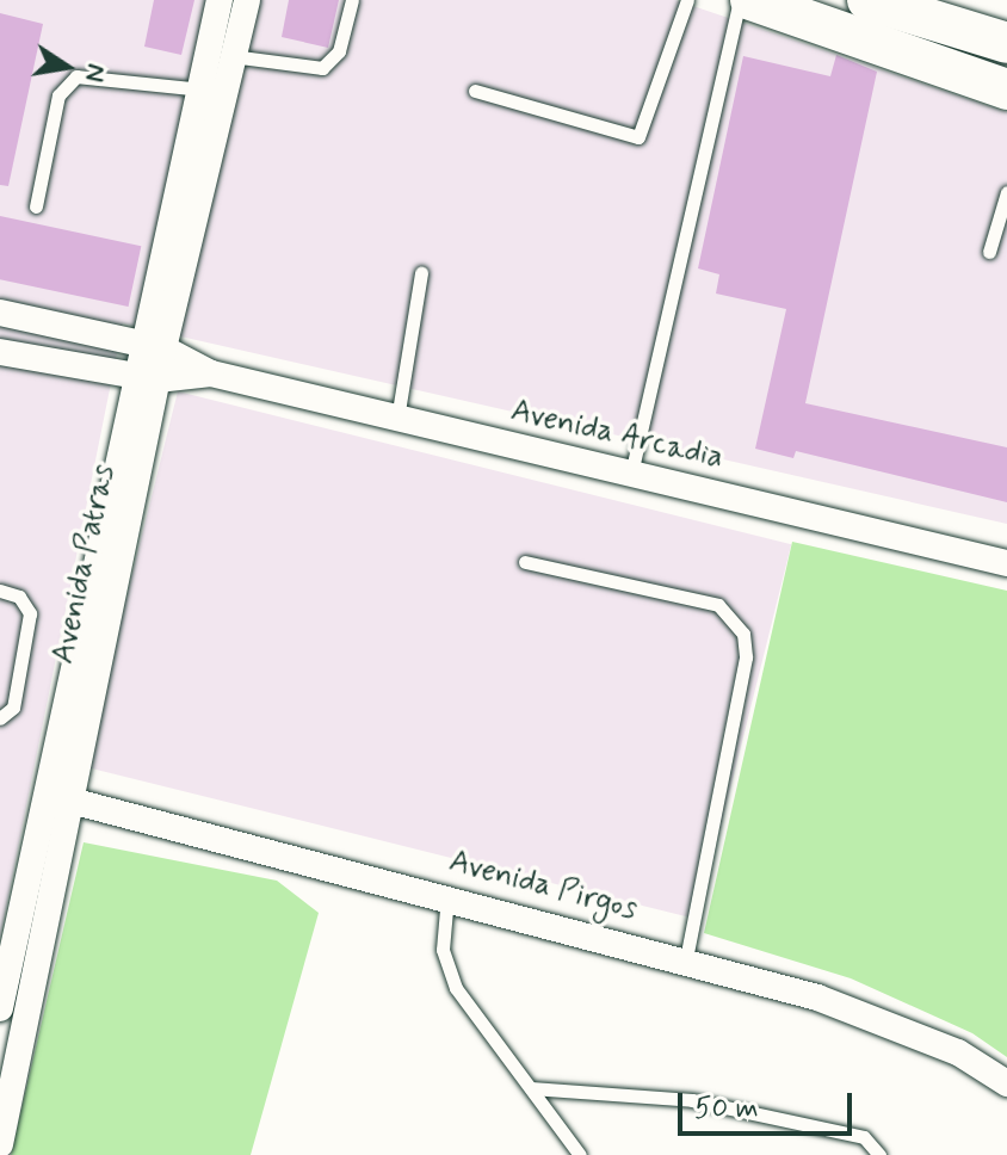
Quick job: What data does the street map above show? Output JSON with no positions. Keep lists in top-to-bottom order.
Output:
{
  "streets": {
    "street": ["Avenida Arcadia", "Avenida Patras", "Avenida Pirgos"]
  },
  "crossings": [
    ["Avenida Arcadia", "Avenida Patras"],
    ["Avenida Patras", "Avenida Pirgos"]
  ],
  "scale_bar": "50 m",
  "north": "right"
}
